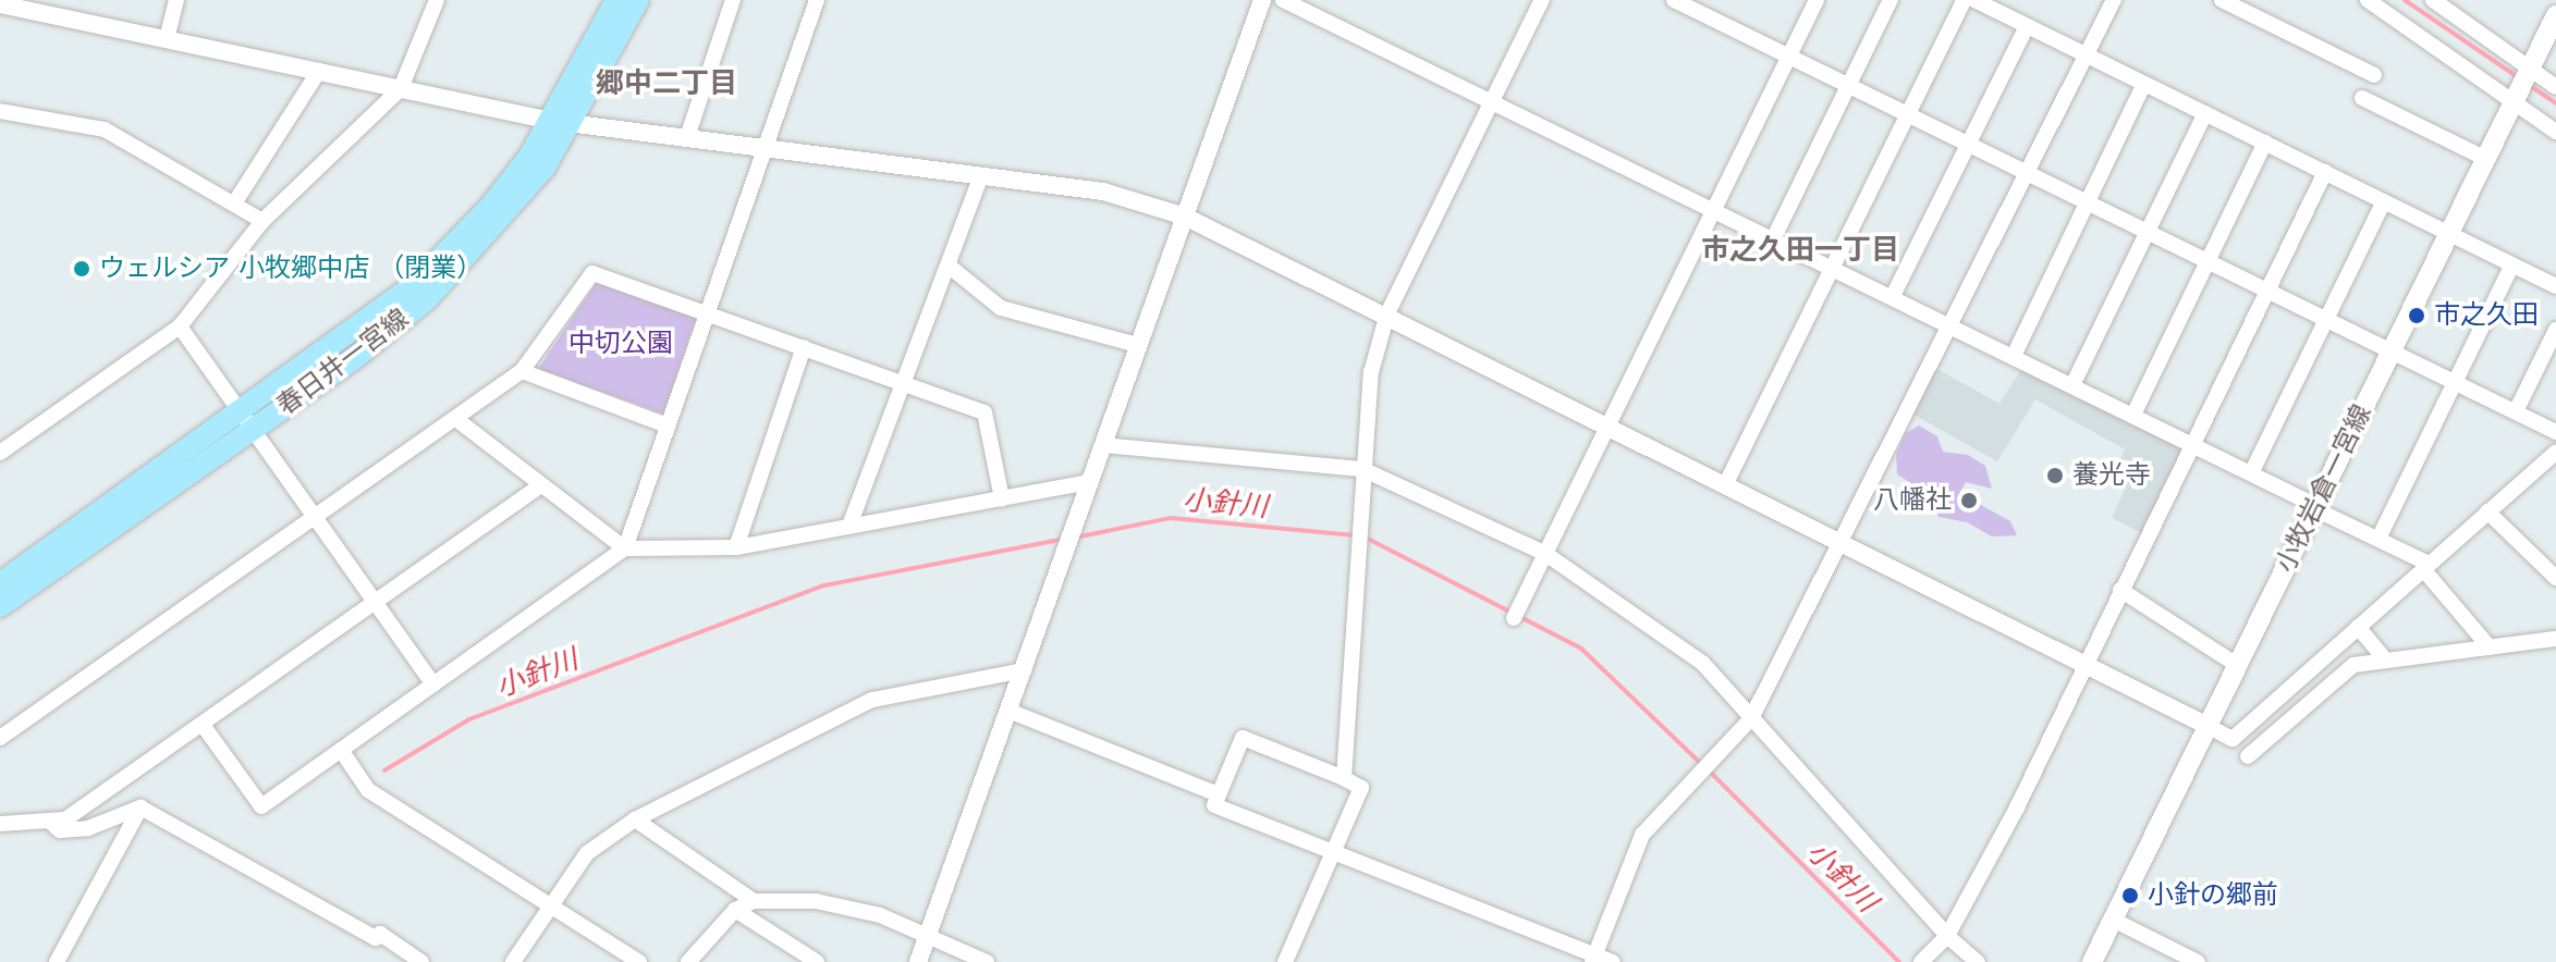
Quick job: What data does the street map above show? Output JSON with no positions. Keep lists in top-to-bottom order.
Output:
{
  "streets": {
    "main road": ["春日井一宮線", "小牧岩倉一宮線"]
  },
  "districts": ["郷中二丁目", "市之久田一丁目"],
  "water": ["小針川"],
  "parks": ["中切公園"],
  "places": [
    "ウェルシア 小牧郷中店 （閉業）",
    "市之久田",
    "養光寺",
    "八幡社",
    "小針の郷前"
  ]
}
